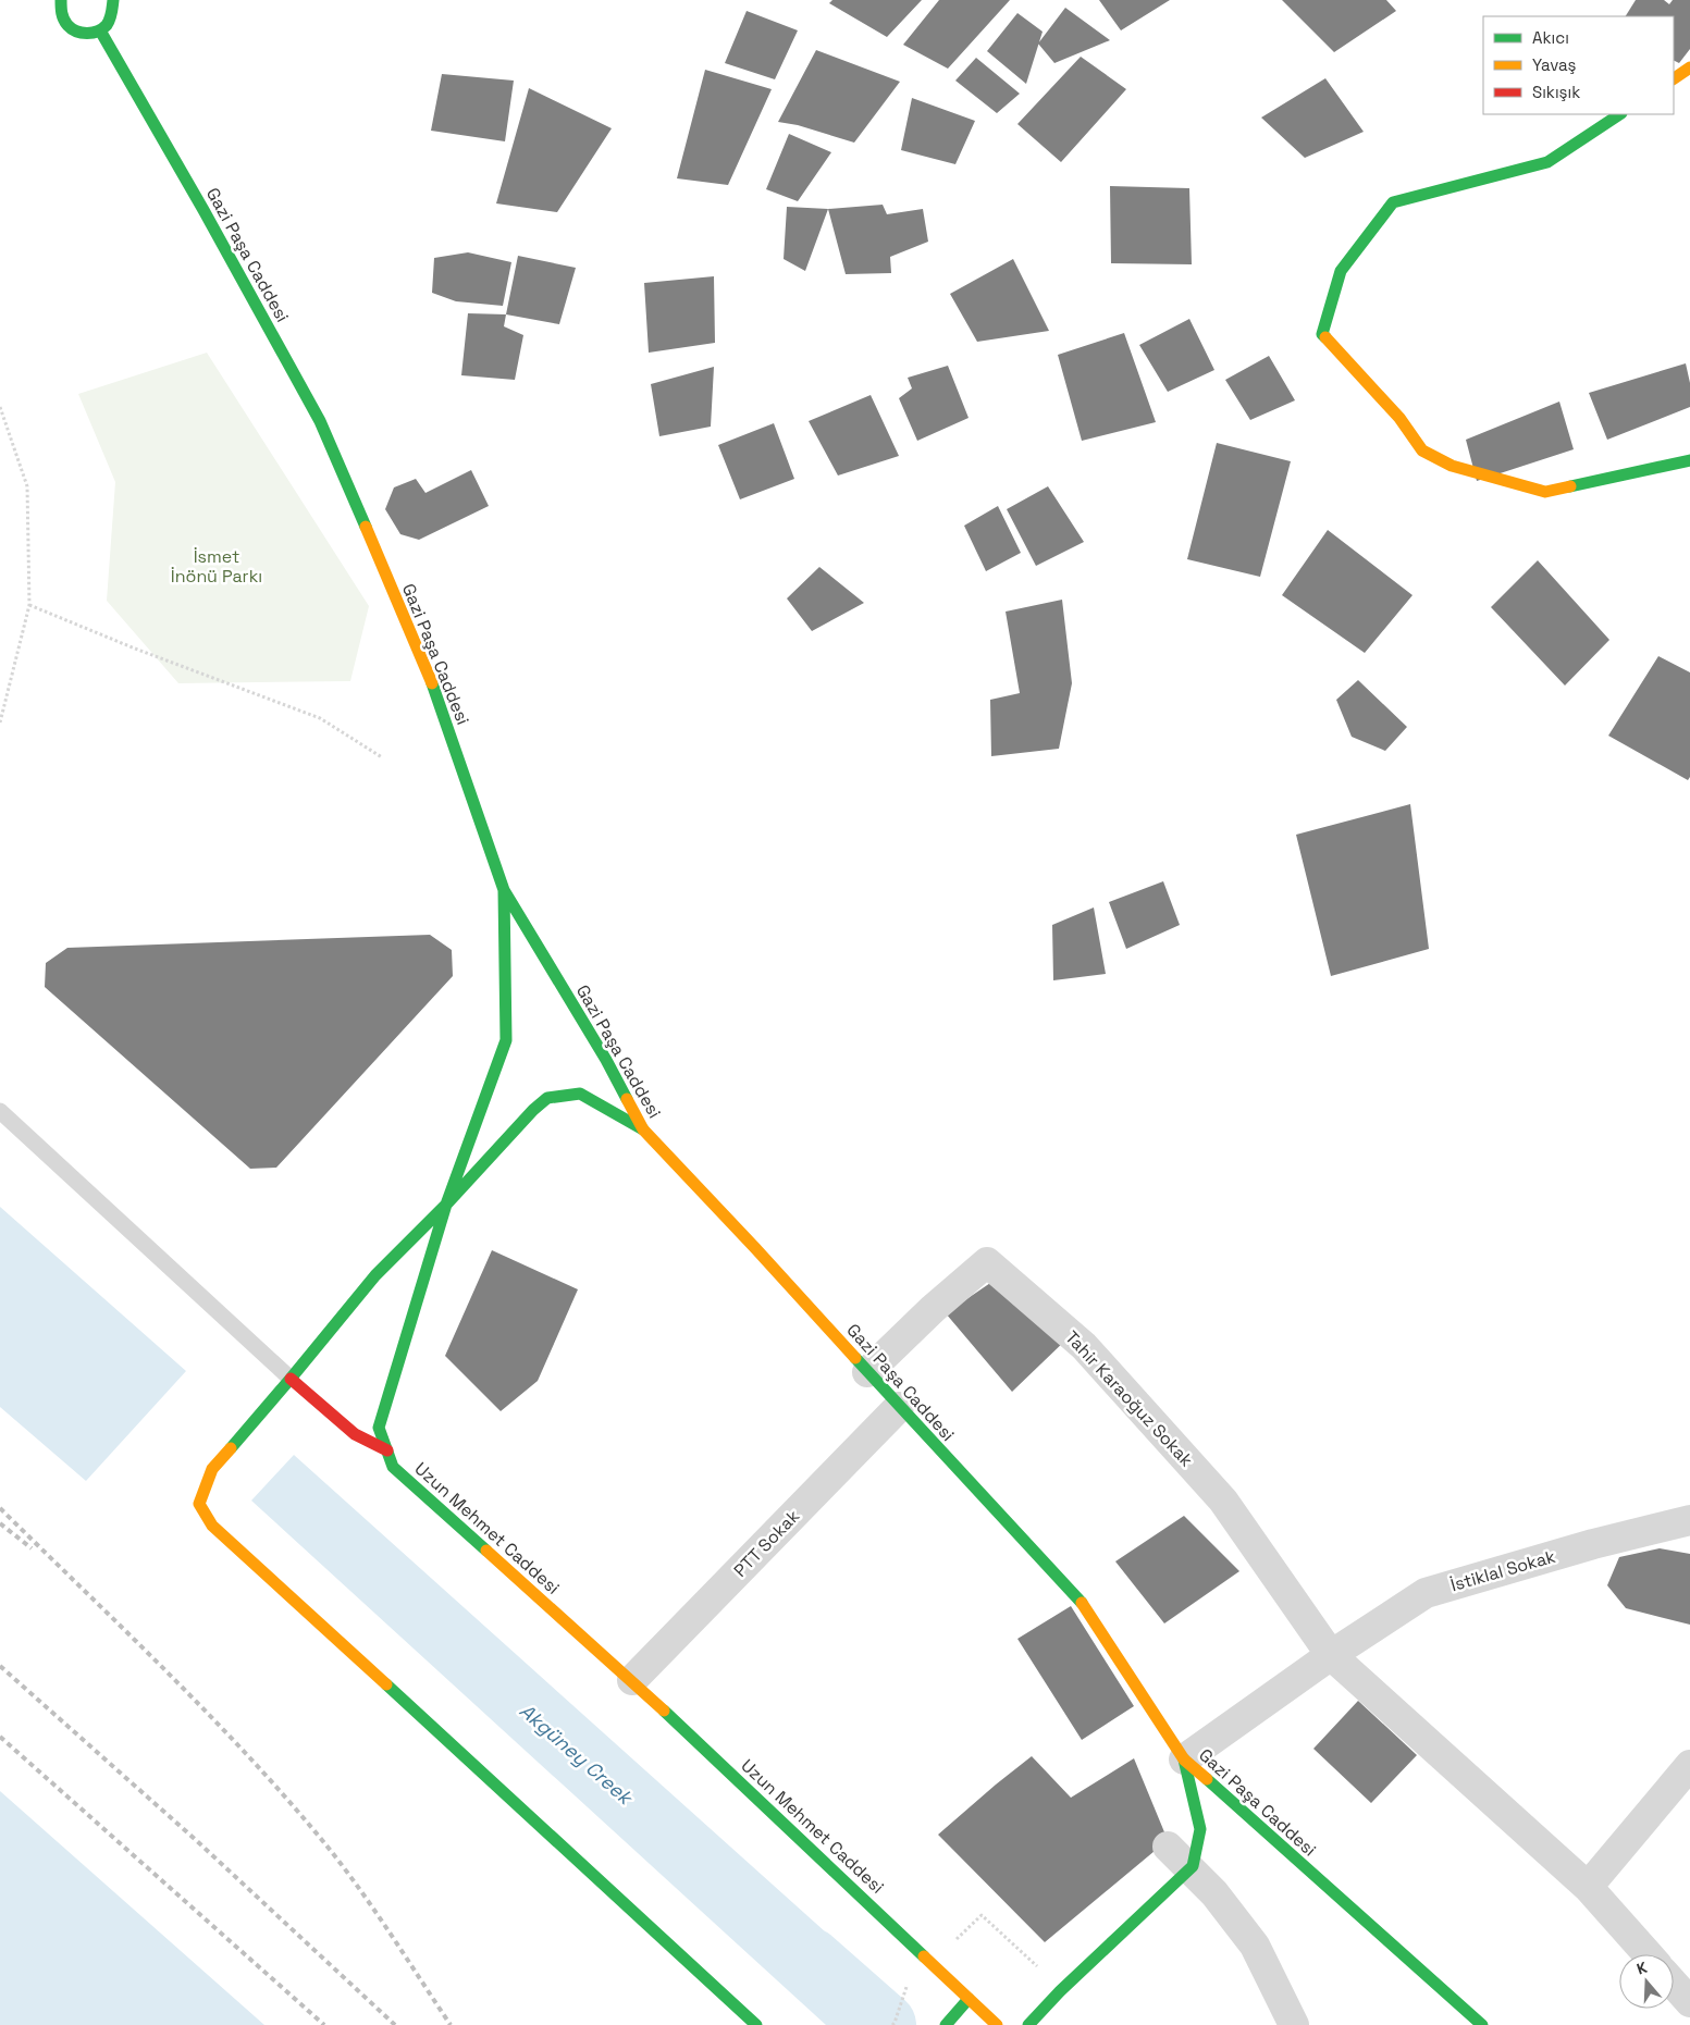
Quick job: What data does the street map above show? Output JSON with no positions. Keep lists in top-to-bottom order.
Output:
{
  "streets": {
    "main road": ["Gazi Paşa Caddesi", "Uzun Mehmet Caddesi"],
    "street": ["Tahir Karaoğuz Sokak", "PTT Sokak", "İstiklal Sokak"]
  },
  "crossings": [
    ["Gazi Paşa Caddesi", "Tahir Karaoğuz Sokak"],
    ["Gazi Paşa Caddesi", "Uzun Mehmet Caddesi"],
    ["Gazi Paşa Caddesi", "PTT Sokak"],
    ["Gazi Paşa Caddesi", "İstiklal Sokak"],
    ["Tahir Karaoğuz Sokak", "İstiklal Sokak"],
    ["Uzun Mehmet Caddesi", "PTT Sokak"]
  ],
  "water": ["Akgüney Creek"],
  "parks": ["İsmet İnönü Parkı"],
  "legend": ["Akıcı", "Yavaş", "Sıkışık"],
  "north": "top"
}
